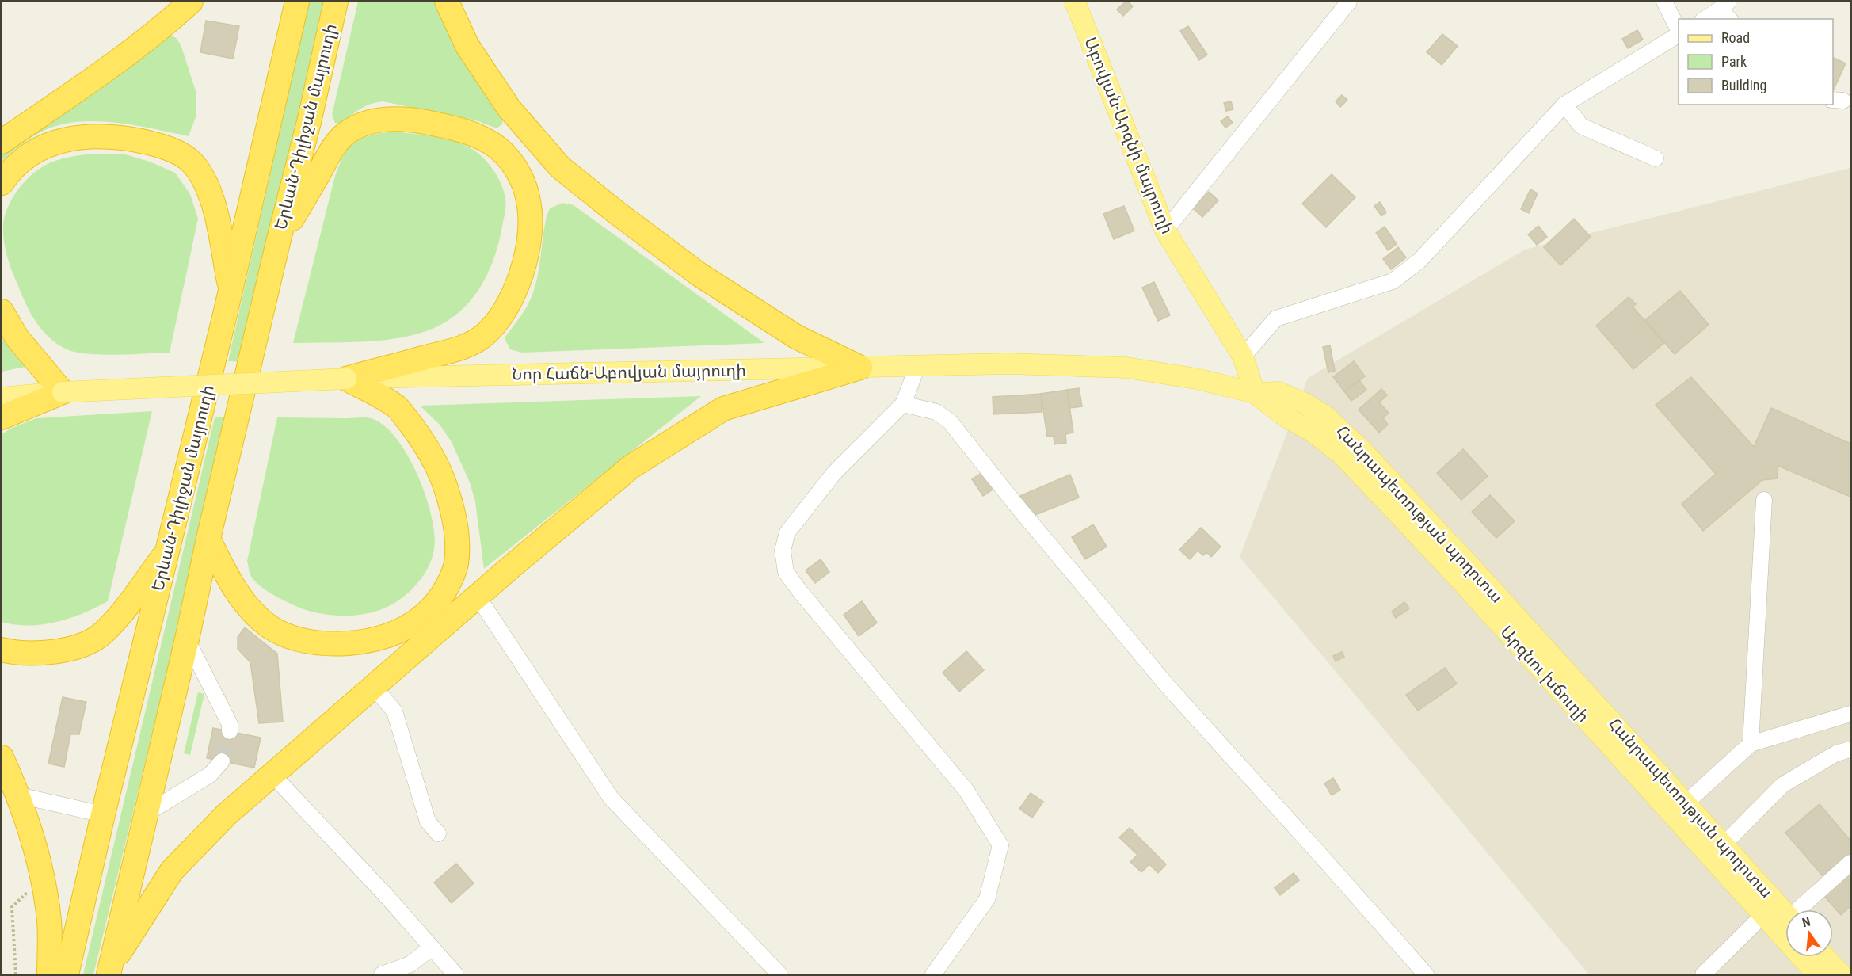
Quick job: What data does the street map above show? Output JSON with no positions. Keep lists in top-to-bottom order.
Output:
{
  "streets": {
    "highway": ["Երևան-Դիլիջան մայրուղի"],
    "main road": [
      "Աբովյան-Արզնի մայրուղի",
      "Նոր Հաճն-Աբովյան մայրուղի",
      "Հանրապետության պողոտա",
      "Արզնու խճուղի"
    ]
  },
  "crossings": [
    ["Աբովյան-Արզնի մայրուղի", "Նոր Հաճն-Աբովյան մայրուղի"],
    ["Աբովյան-Արզնի մայրուղի", "Հանրապետության պողոտա"],
    ["Աբովյան-Արզնի մայրուղի", "Արզնու խճուղի"],
    ["Նոր Հաճն-Աբովյան մայրուղի", "Հանրապետության պողոտա"],
    ["Նոր Հաճն-Աբովյան մայրուղի", "Արզնու խճուղի"],
    ["Հանրապետության պողոտա", "Արզնու խճուղի"]
  ],
  "legend": ["Road", "Park", "Building"],
  "north": "top"
}
